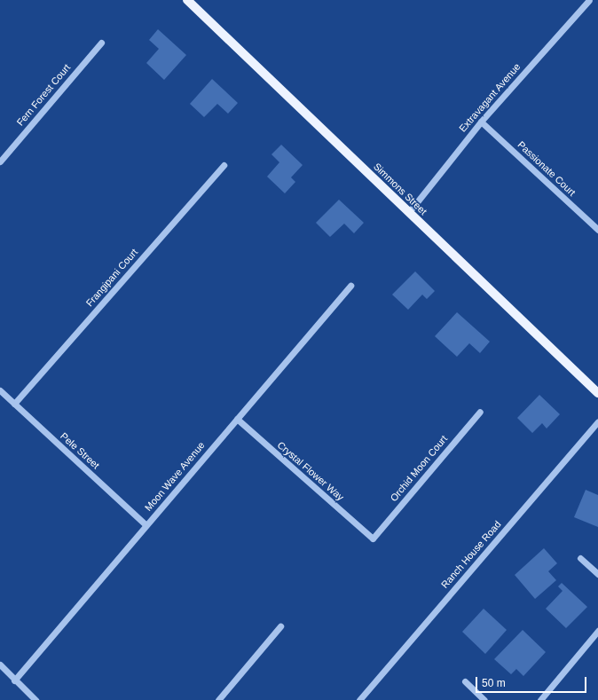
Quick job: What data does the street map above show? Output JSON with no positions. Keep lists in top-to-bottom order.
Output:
{
  "streets": {
    "main road": ["Simmons Street"],
    "street": [
      "Fern Forest Court",
      "Extravagant Avenue",
      "Passionate Court",
      "Frangipani Court",
      "Pele Street",
      "Orchid Moon Court",
      "Crystal Flower Way",
      "Moon Wave Avenue",
      "Ranch House Road"
    ]
  },
  "crossings": [
    ["Extravagant Avenue", "Passionate Court"],
    ["Extravagant Avenue", "Simmons Street"],
    ["Frangipani Court", "Pele Street"],
    ["Pele Street", "Moon Wave Avenue"],
    ["Orchid Moon Court", "Crystal Flower Way"],
    ["Crystal Flower Way", "Moon Wave Avenue"]
  ],
  "scale_bar": "50 m"
}
